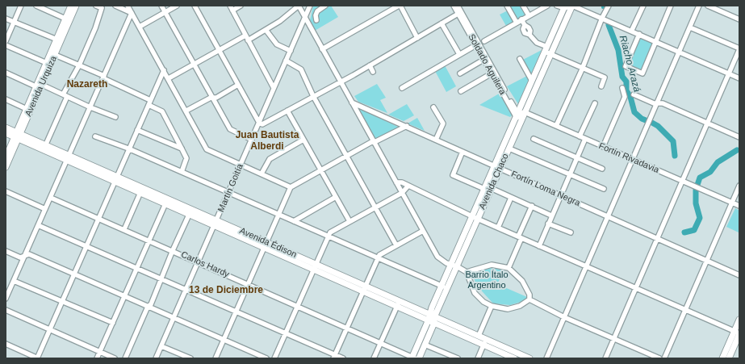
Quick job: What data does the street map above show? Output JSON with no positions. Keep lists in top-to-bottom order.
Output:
{
  "streets": {
    "main road": ["Avenida Urquiza", "Avenida Chaco", "Avenida Édison"],
    "street": [
      "Soldado Aguilera",
      "Fortín Rivadavia",
      "Martín Goitía",
      "Fortín Loma Negra",
      "Carlos Hardy"
    ]
  },
  "crossings": [
    ["Soldado Aguilera", "Avenida Chaco"],
    ["Avenida Urquiza", "Avenida Édison"],
    ["Fortín Rivadavia", "Avenida Chaco"],
    ["Avenida Chaco", "Fortín Loma Negra"],
    ["Avenida Chaco", "Avenida Édison"],
    ["Avenida Chaco", "Carlos Hardy"],
    ["Martín Goitía", "Avenida Édison"],
    ["Martín Goitía", "Carlos Hardy"]
  ],
  "districts": ["Nazareth", "Juan Bautista Alberdi", "13 de Diciembre"],
  "water": ["Riacho Arazá"],
  "parks": ["Barrio Ítalo Argentino"]
}
